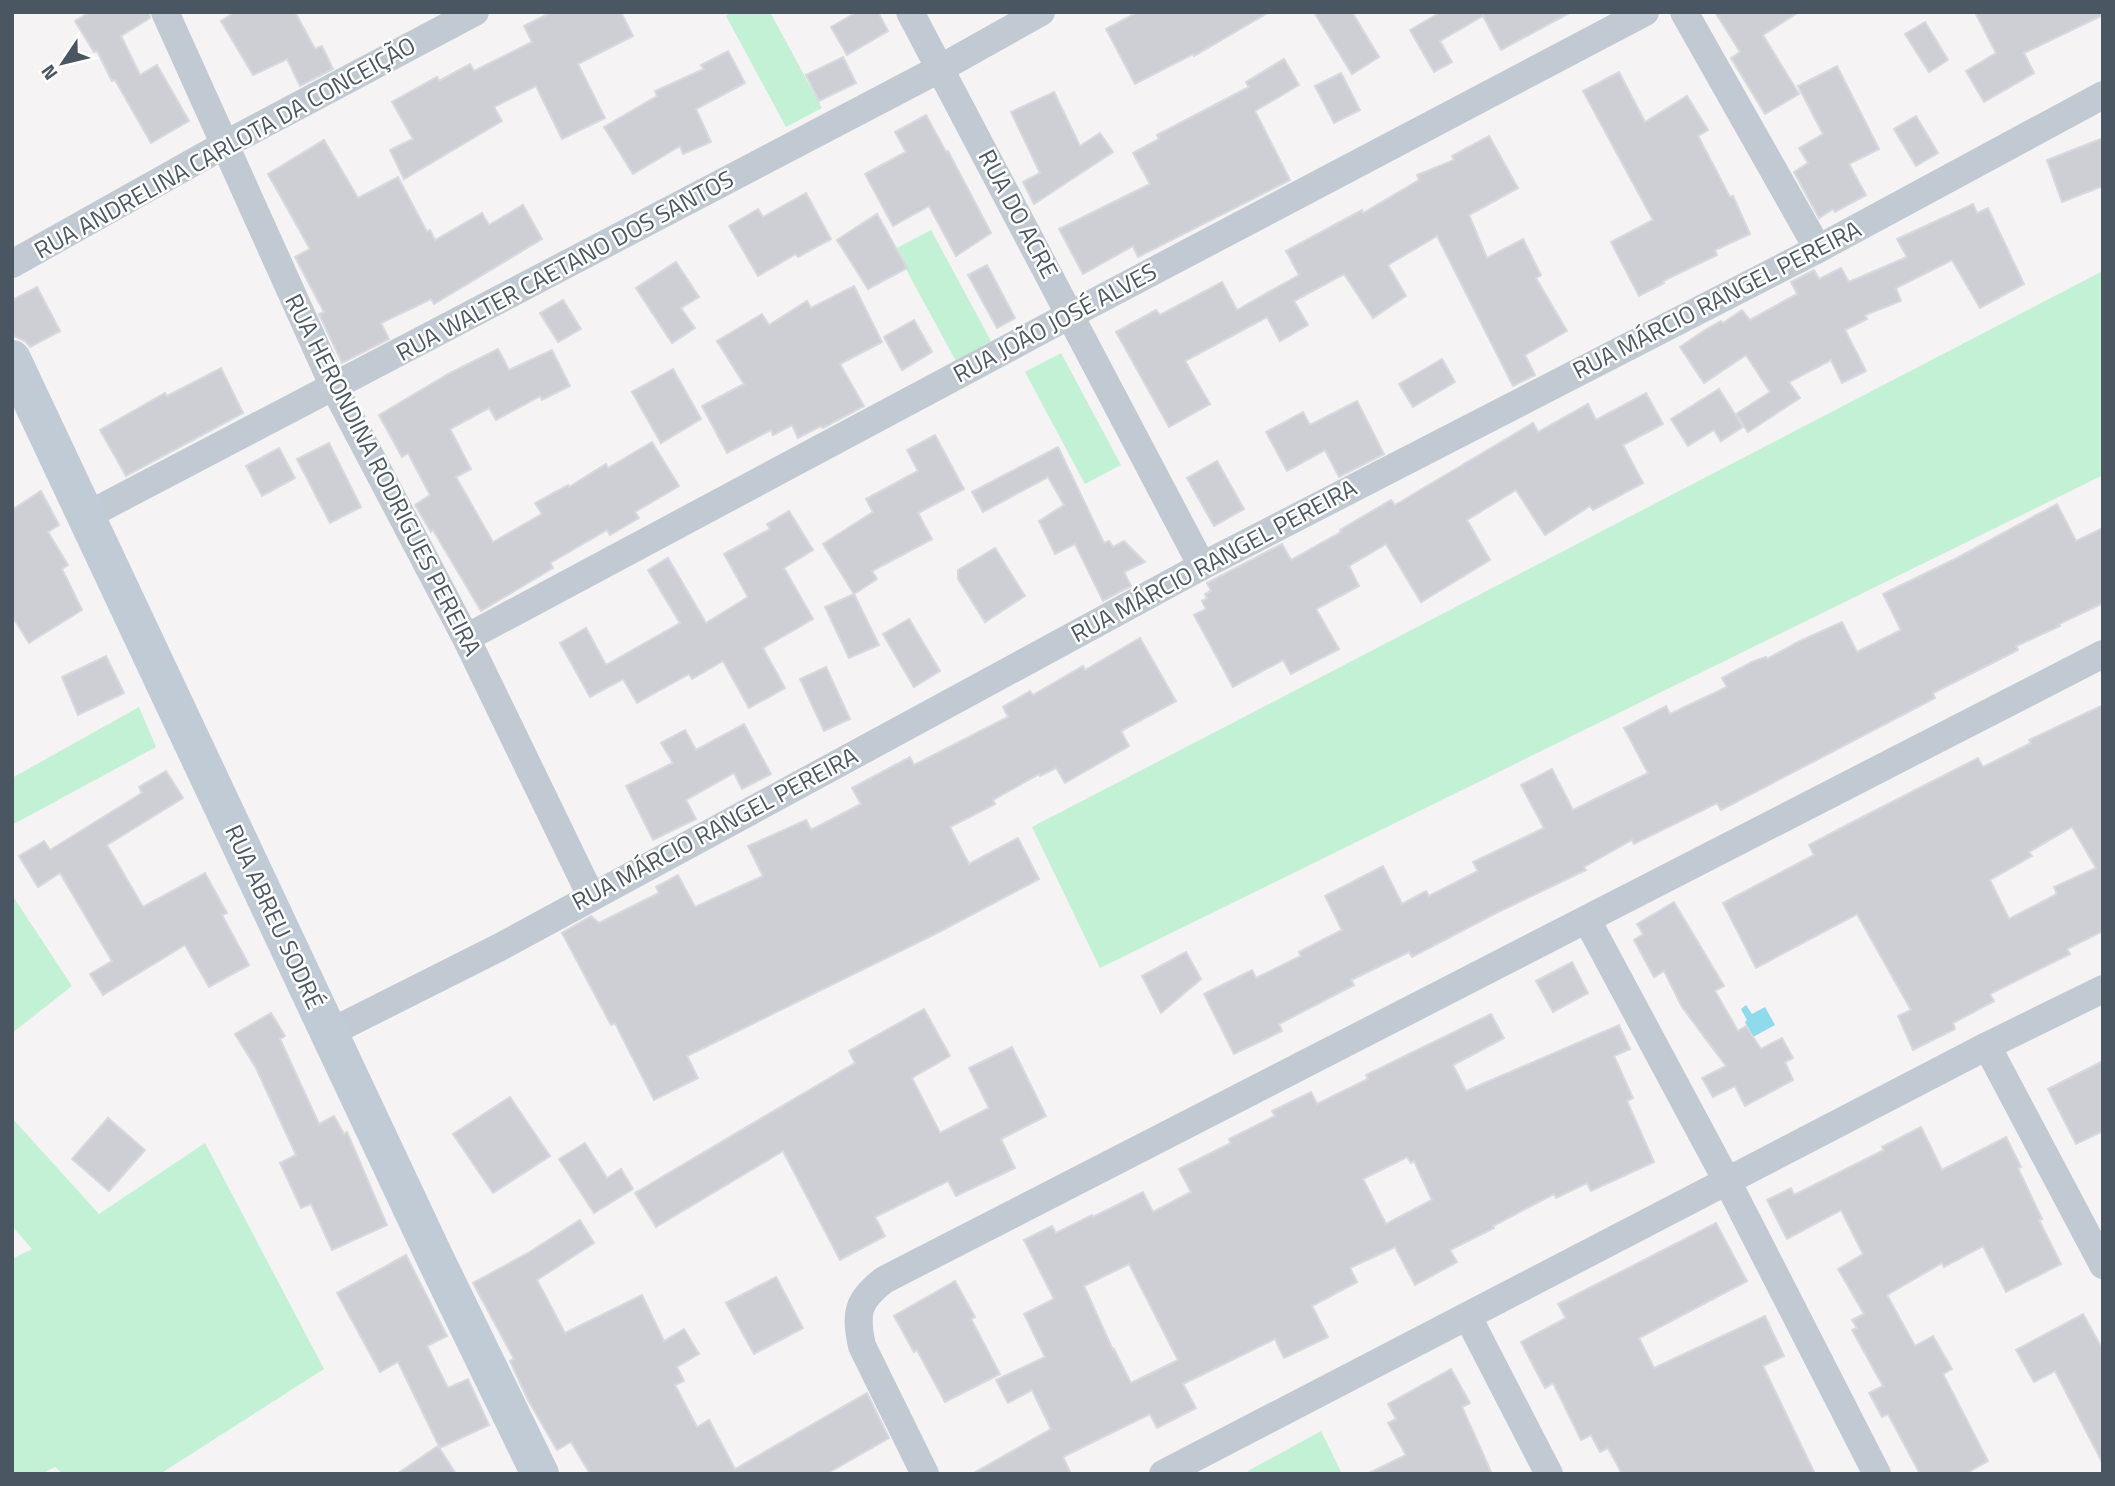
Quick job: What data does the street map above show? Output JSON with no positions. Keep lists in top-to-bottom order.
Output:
{
  "streets": {
    "main road": ["RUA ABREU SODRÉ"],
    "street": [
      "RUA ANDRELINA CARLOTA DA CONCEIÇÃO",
      "RUA DO ACRE",
      "RUA WALTER CAETANO DOS SANTOS",
      "RUA MÁRCIO RANGEL PEREIRA",
      "RUA JOÃO JOSÉ ALVES",
      "RUA HERONDINA RODRIGUES PEREIRA"
    ]
  },
  "crossings": [
    ["RUA ANDRELINA CARLOTA DA CONCEIÇÃO", "RUA HERONDINA RODRIGUES PEREIRA"],
    ["RUA DO ACRE", "RUA WALTER CAETANO DOS SANTOS"],
    ["RUA DO ACRE", "RUA MÁRCIO RANGEL PEREIRA"],
    ["RUA DO ACRE", "RUA JOÃO JOSÉ ALVES"],
    ["RUA WALTER CAETANO DOS SANTOS", "RUA HERONDINA RODRIGUES PEREIRA"],
    ["RUA WALTER CAETANO DOS SANTOS", "RUA ABREU SODRÉ"],
    ["RUA MÁRCIO RANGEL PEREIRA", "RUA HERONDINA RODRIGUES PEREIRA"],
    ["RUA MÁRCIO RANGEL PEREIRA", "RUA ABREU SODRÉ"],
    ["RUA JOÃO JOSÉ ALVES", "RUA HERONDINA RODRIGUES PEREIRA"]
  ],
  "north": "bottom left"
}
